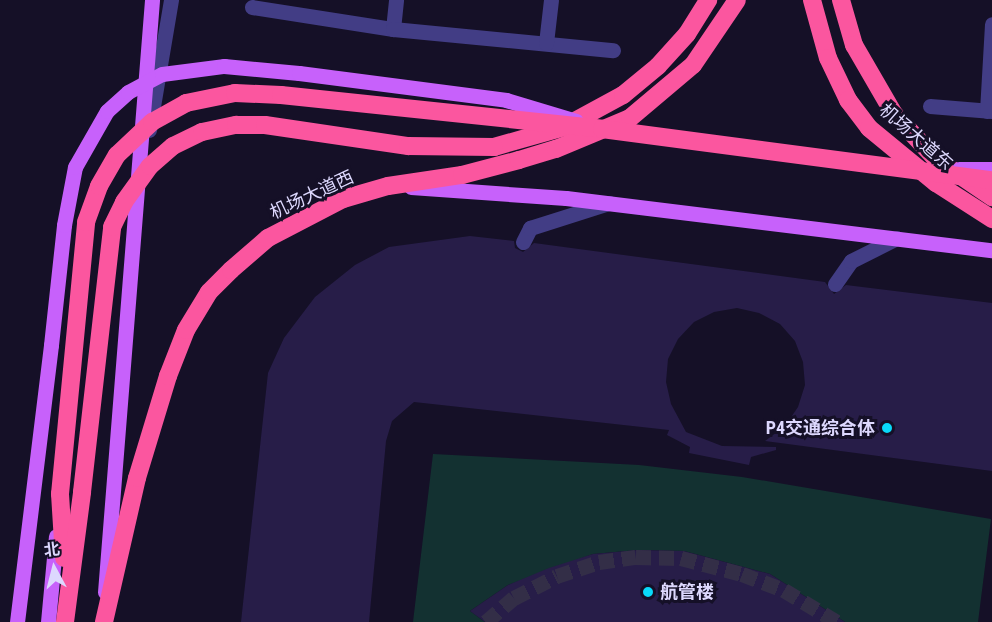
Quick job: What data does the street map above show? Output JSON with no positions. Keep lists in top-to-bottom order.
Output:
{
  "streets": {
    "highway": ["机场大道东", "机场大道西"]
  },
  "places": ["P4交通综合体", "航管楼"],
  "north": "top"
}
